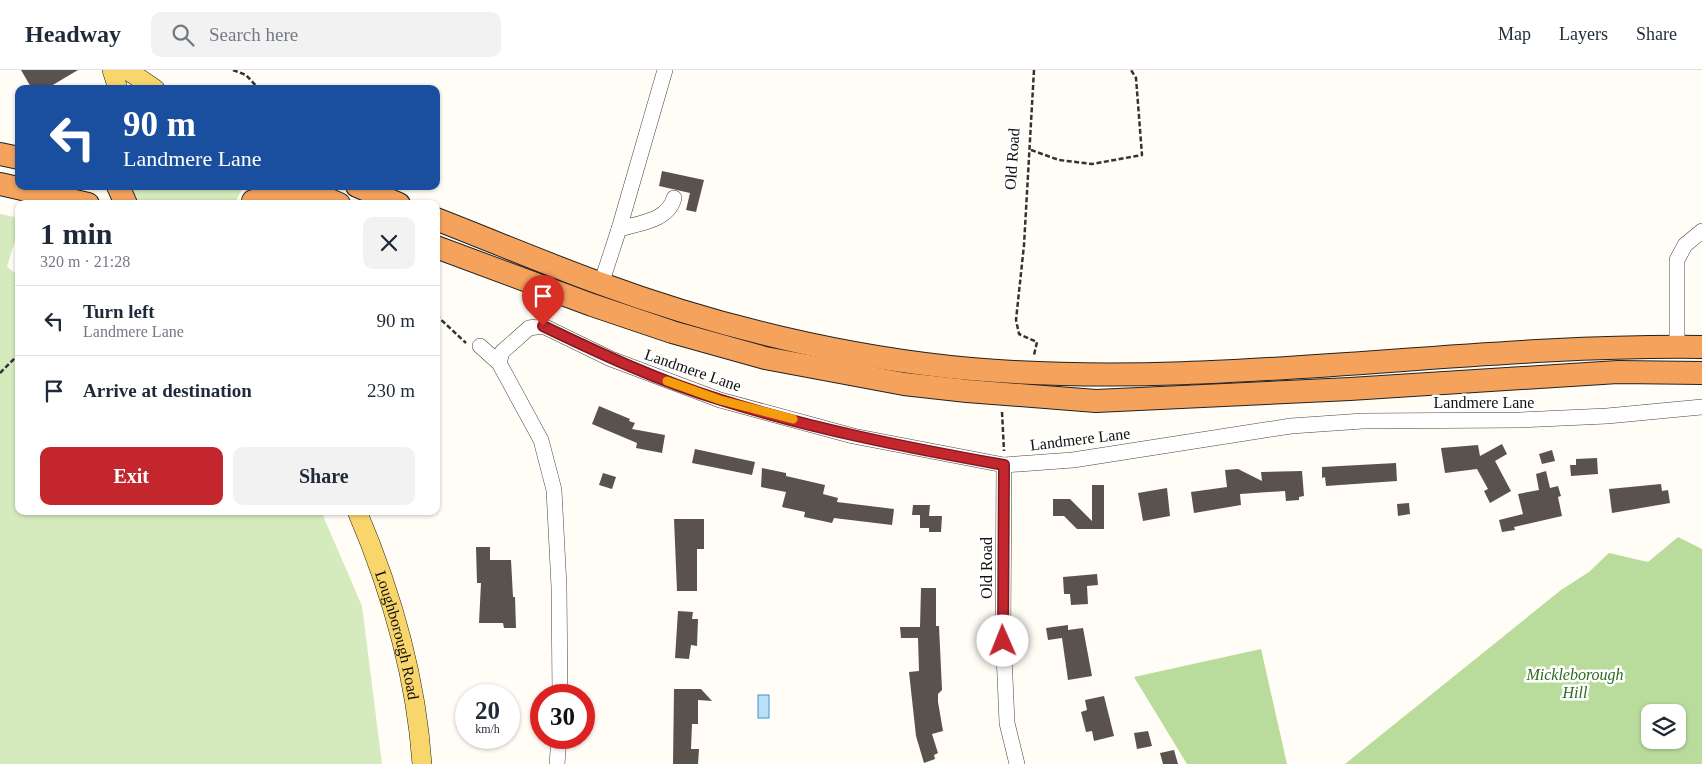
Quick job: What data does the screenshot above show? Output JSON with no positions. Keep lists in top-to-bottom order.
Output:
{
  "streets": {
    "main road": ["Loughborough Road"],
    "street": ["Old Road", "Landmere Lane"]
  },
  "crossings": [
    ["Old Road", "Landmere Lane"]
  ],
  "parks": ["Mickleborough Hill"],
  "page": {
    "header": "Headway",
    "search": "Search here",
    "nav": ["Map", "Layers", "Share"],
    "turn": ["90 m", "Landmere Lane"],
    "heading": ["1 min", "320 m · 21:28"],
    "list": [
      {
        "name": "Turn left",
        "note": "Landmere Lane",
        "value": "90 m"
      },
      {
        "name": "Arrive at destination",
        "value": "230 m"
      }
    ],
    "buttons": ["Exit", "Share"],
    "speed": "20 km/h",
    "limit": "30"
  }
}
